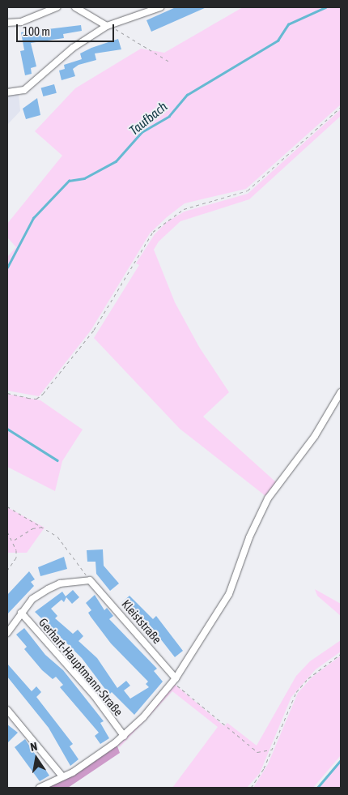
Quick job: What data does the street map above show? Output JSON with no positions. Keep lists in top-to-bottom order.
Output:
{
  "streets": {
    "street": ["Kleiststraße", "Gerhart-Hauptmann-Straße"]
  },
  "water": ["Taufbach"],
  "scale_bar": "100 m",
  "north": "top"
}
